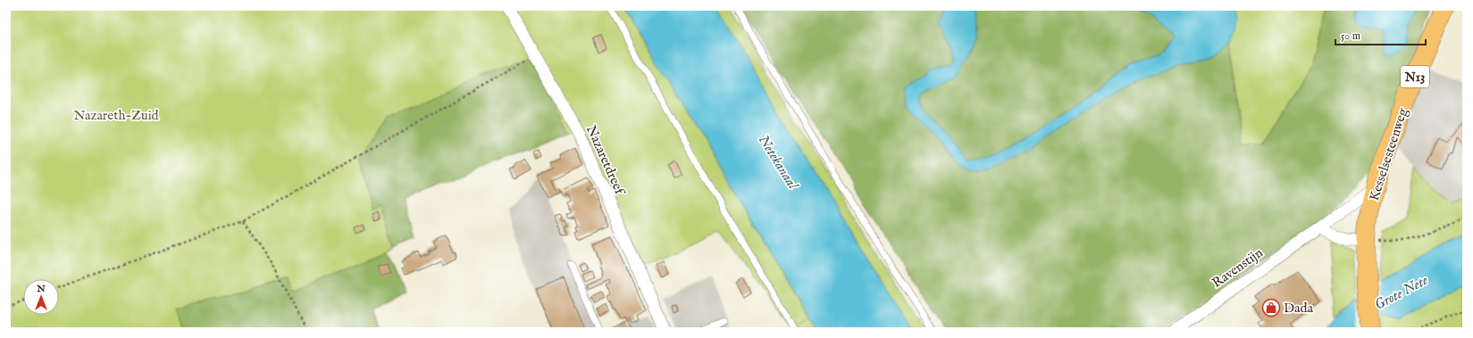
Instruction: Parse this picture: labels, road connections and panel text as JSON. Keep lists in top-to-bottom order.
{
  "streets": {
    "main road": ["N13", "Kesselsesteenweg"],
    "street": ["Nazaretdreef", "Ravenstijn"]
  },
  "crossings": [
    ["Kesselsesteenweg", "Ravenstijn"]
  ],
  "water": ["Netekanaal", "Grote Nete"],
  "parks": ["Nazareth-Zuid"],
  "places": {
    "shop": ["Dada"]
  },
  "scale_bar": "50 m",
  "north": "top"
}
